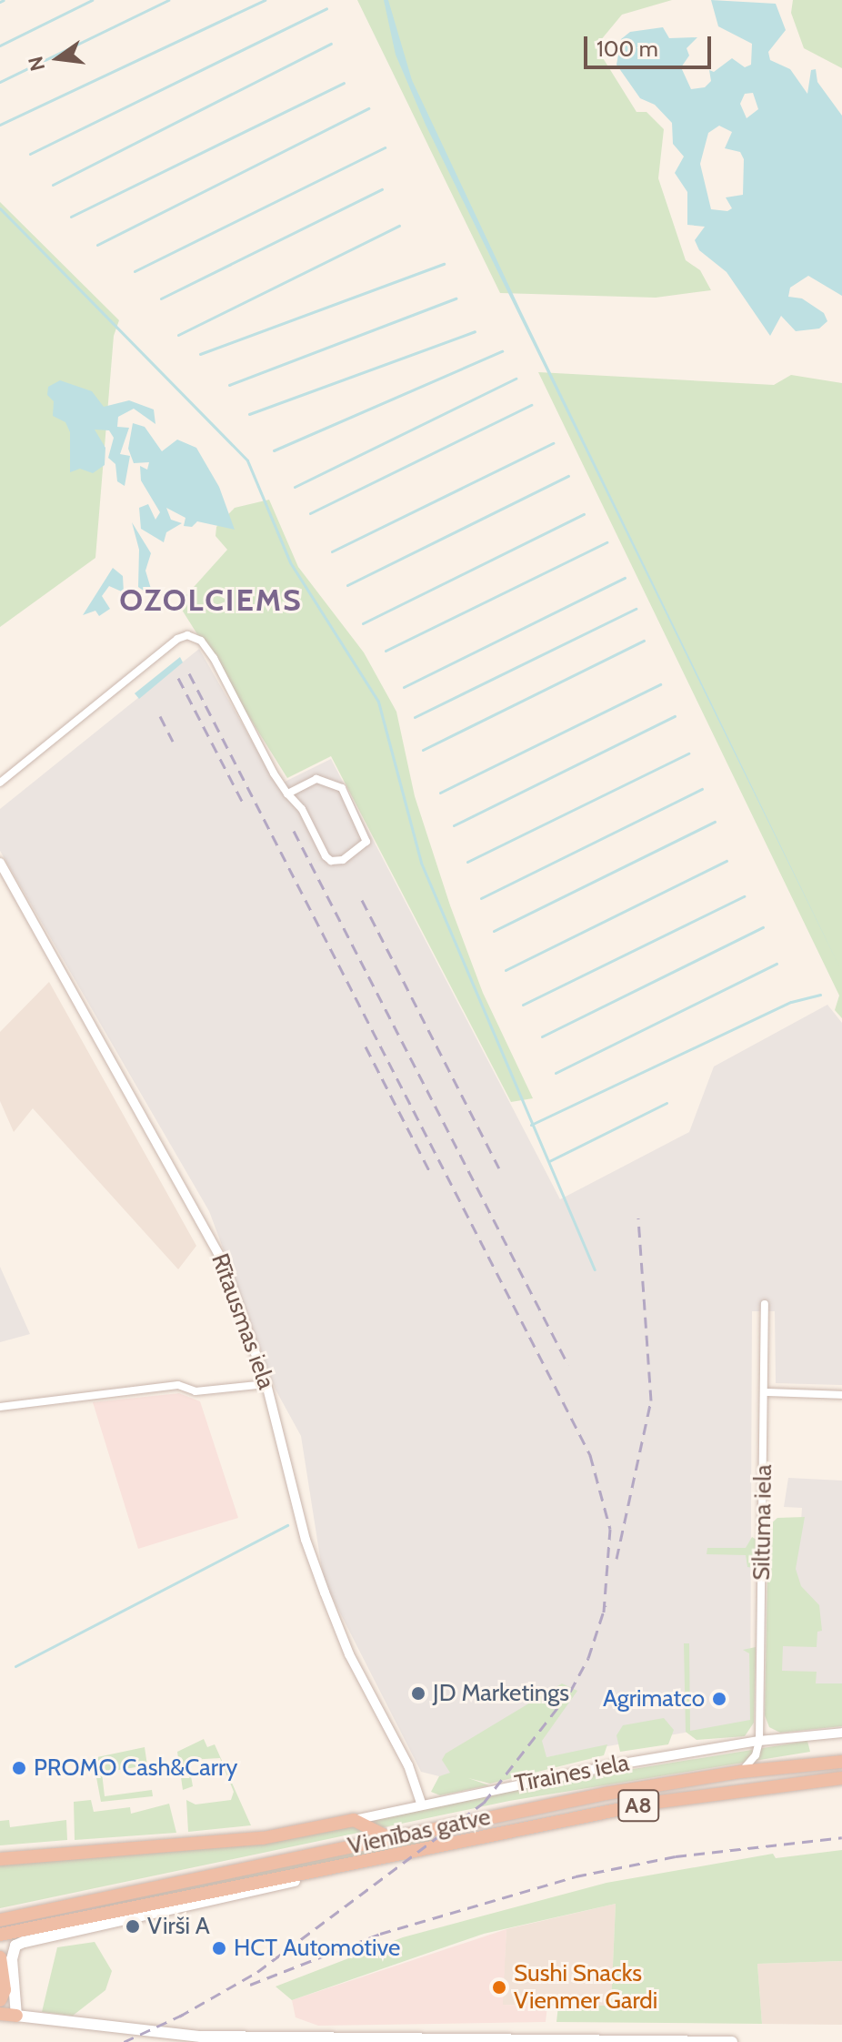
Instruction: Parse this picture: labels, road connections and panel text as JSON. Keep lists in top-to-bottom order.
{
  "streets": {
    "highway": ["Tīraines iela", "A8", "Vienības gatve"],
    "street": ["Rītausmas iela", "Siltuma iela"]
  },
  "crossings": [
    ["Rītausmas iela", "Tīraines iela"],
    ["Siltuma iela", "Tīraines iela"]
  ],
  "districts": ["OZOLCIEMS"],
  "places": [
    "JD Marketings",
    "Agrimatco",
    "PROMO Cash&Carry",
    "Virši A",
    "HCT Automotive",
    "Sushi Snacks Vienmer Gardi"
  ],
  "scale_bar": "100 m",
  "north": "left"
}
